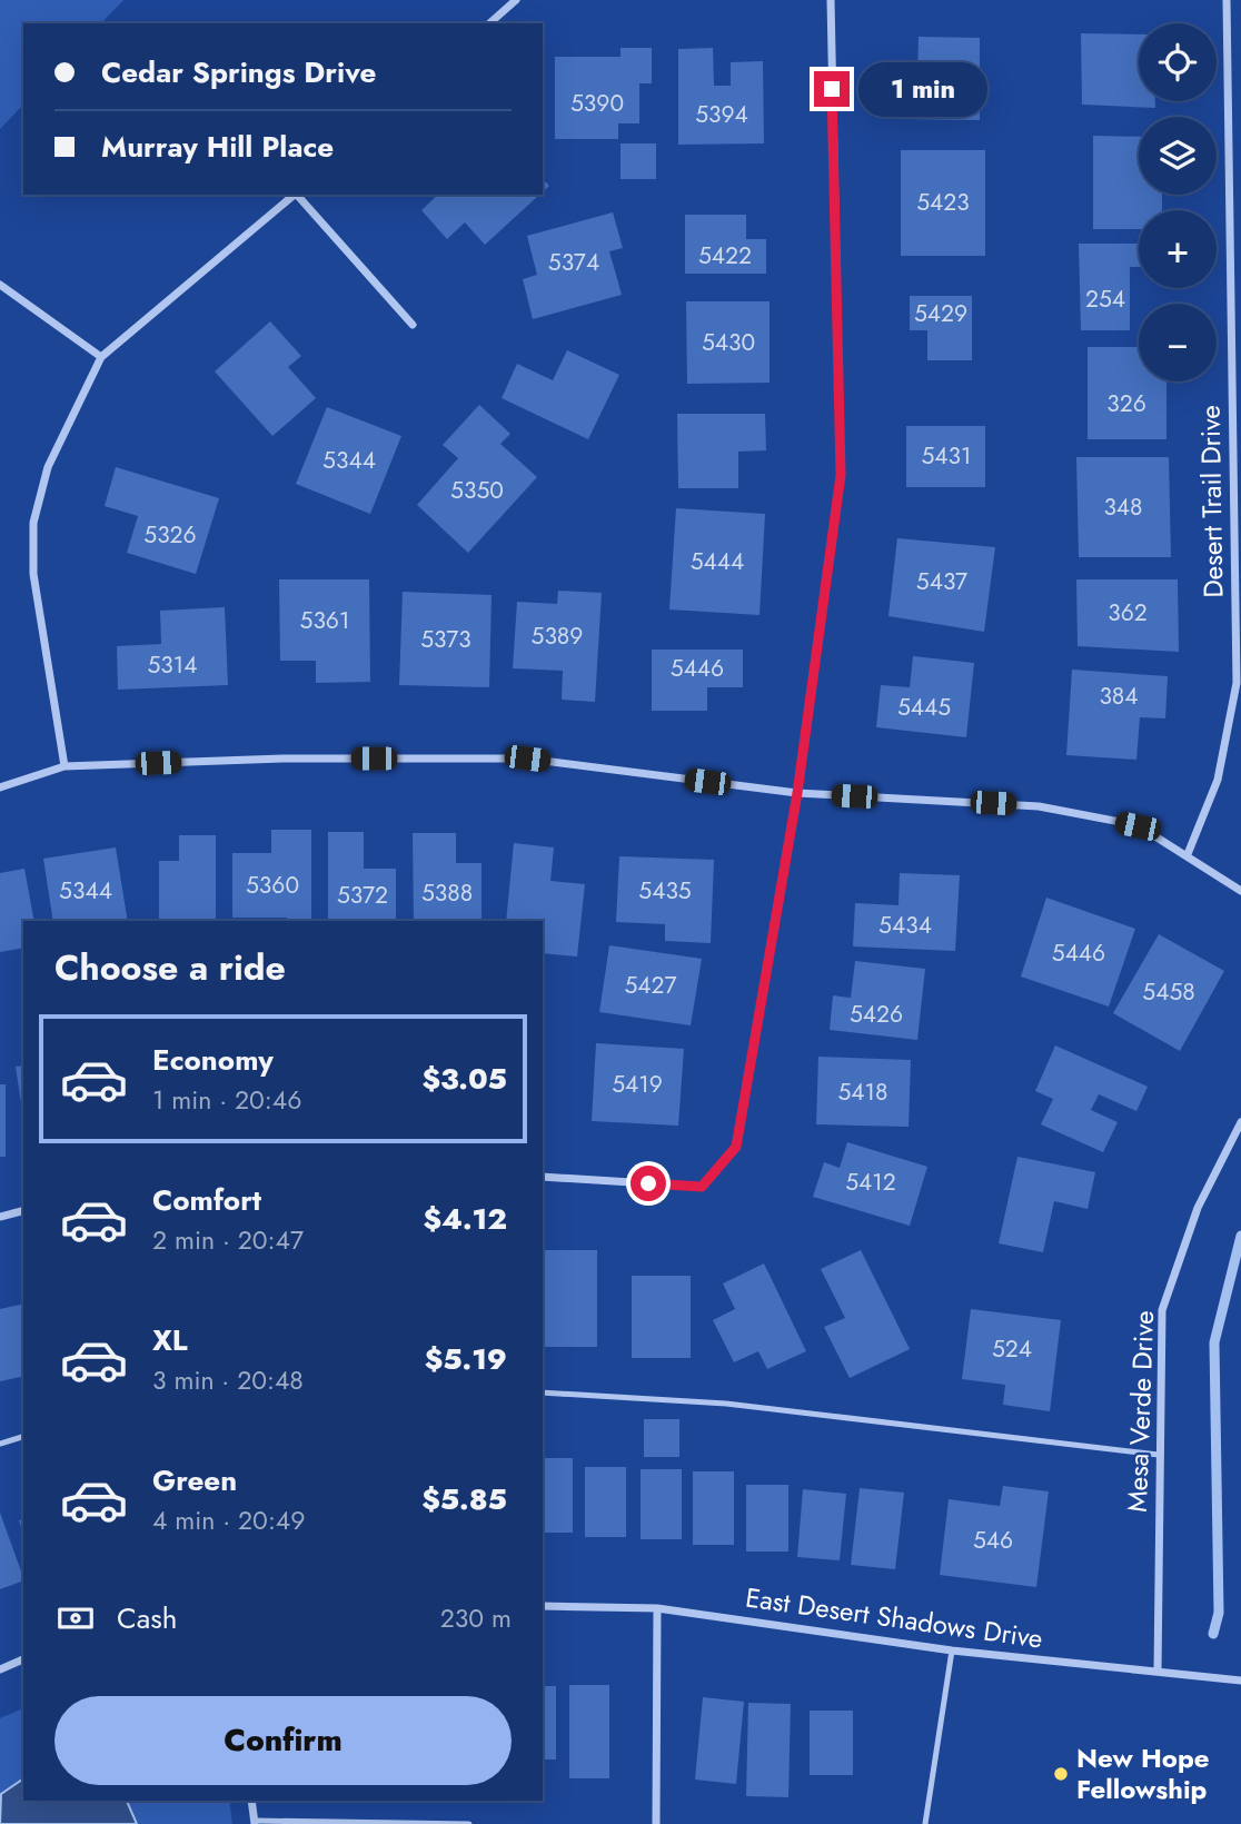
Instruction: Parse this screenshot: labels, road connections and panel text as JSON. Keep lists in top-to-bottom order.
{
  "streets": {
    "street": ["Desert Trail Drive", "Mesa Verde Drive", "East Desert Shadows Drive"]
  },
  "crossings": [
    ["Mesa Verde Drive", "East Desert Shadows Drive"]
  ],
  "places": ["New Hope Fellowship"],
  "house_numbers": [
    "5390",
    "5394",
    "5423",
    "5422",
    "5374",
    "254",
    "5429",
    "5430",
    "326",
    "5431",
    "5344",
    "5350",
    "348",
    "5326",
    "5444",
    "5437",
    "362",
    "5361",
    "5389",
    "5373",
    "5314",
    "5446",
    "384",
    "5445",
    "5360",
    "5344",
    "5435",
    "5388",
    "5372",
    "5434",
    "5446",
    "5427",
    "5458",
    "5426",
    "5419",
    "5418",
    "5412",
    "524",
    "546"
  ],
  "page": {
    "map_buttons": ["+", "−"],
    "banner": ["Cedar Springs Drive", "Murray Hill Place"],
    "bubble": "1 min",
    "heading": "Choose a ride",
    "list": [
      {
        "name": "Economy",
        "note": "1 min · 20:46",
        "value": "$3.05"
      },
      {
        "name": "Comfort",
        "note": "2 min · 20:47",
        "value": "$4.12"
      },
      {
        "name": "XL",
        "note": "3 min · 20:48",
        "value": "$5.19"
      },
      {
        "name": "Green",
        "note": "4 min · 20:49",
        "value": "$5.85"
      }
    ],
    "pay": ["Cash", "230 m"],
    "buttons": "Confirm"
  }
}
